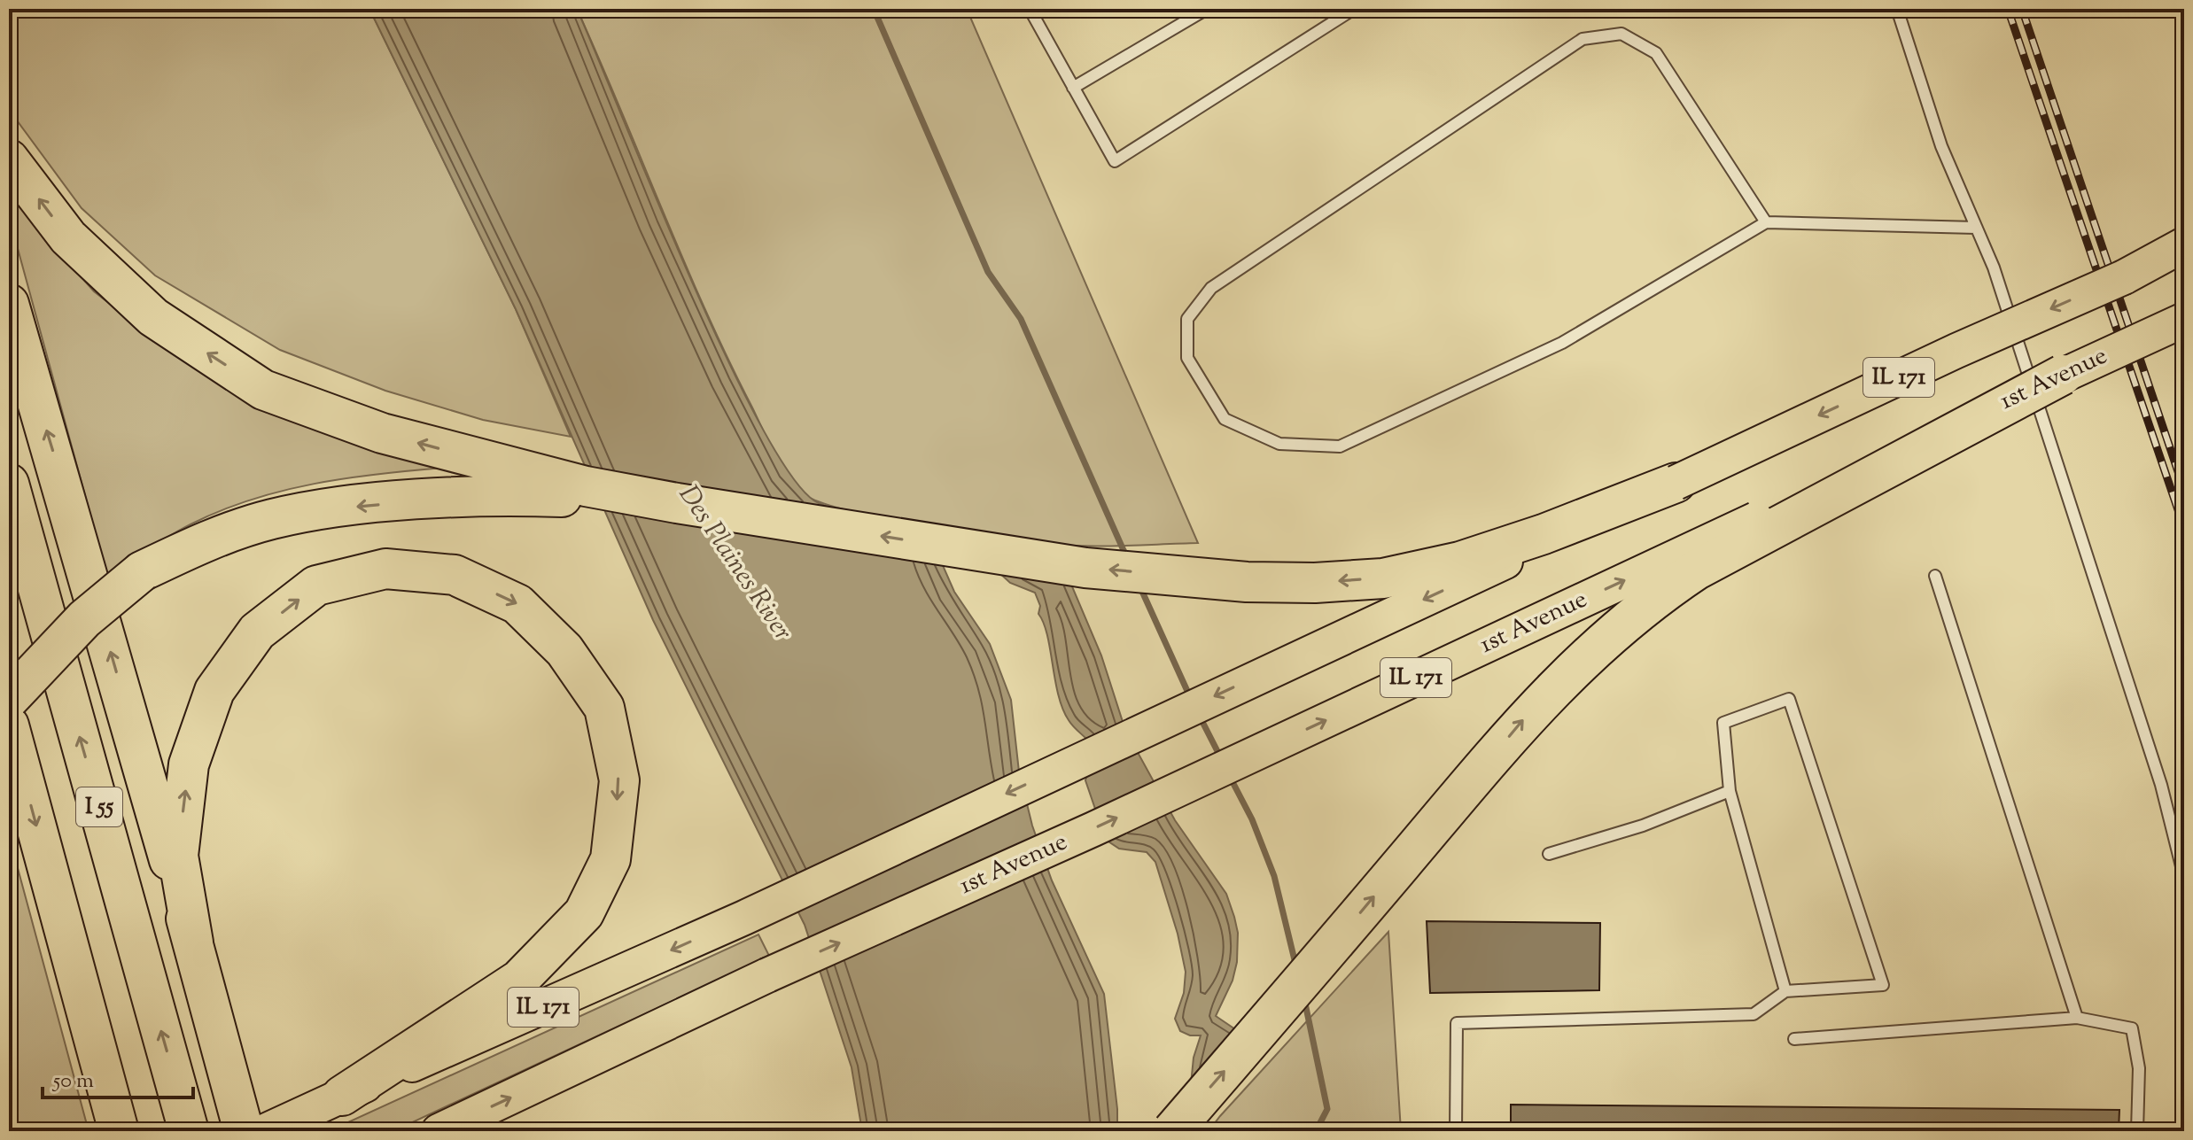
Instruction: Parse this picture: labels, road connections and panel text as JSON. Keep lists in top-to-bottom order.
{
  "streets": {
    "highway": ["I 55"],
    "main road": ["IL 171", "1st Avenue"]
  },
  "water": ["Des Plaines River"],
  "scale_bar": "50 m"
}
